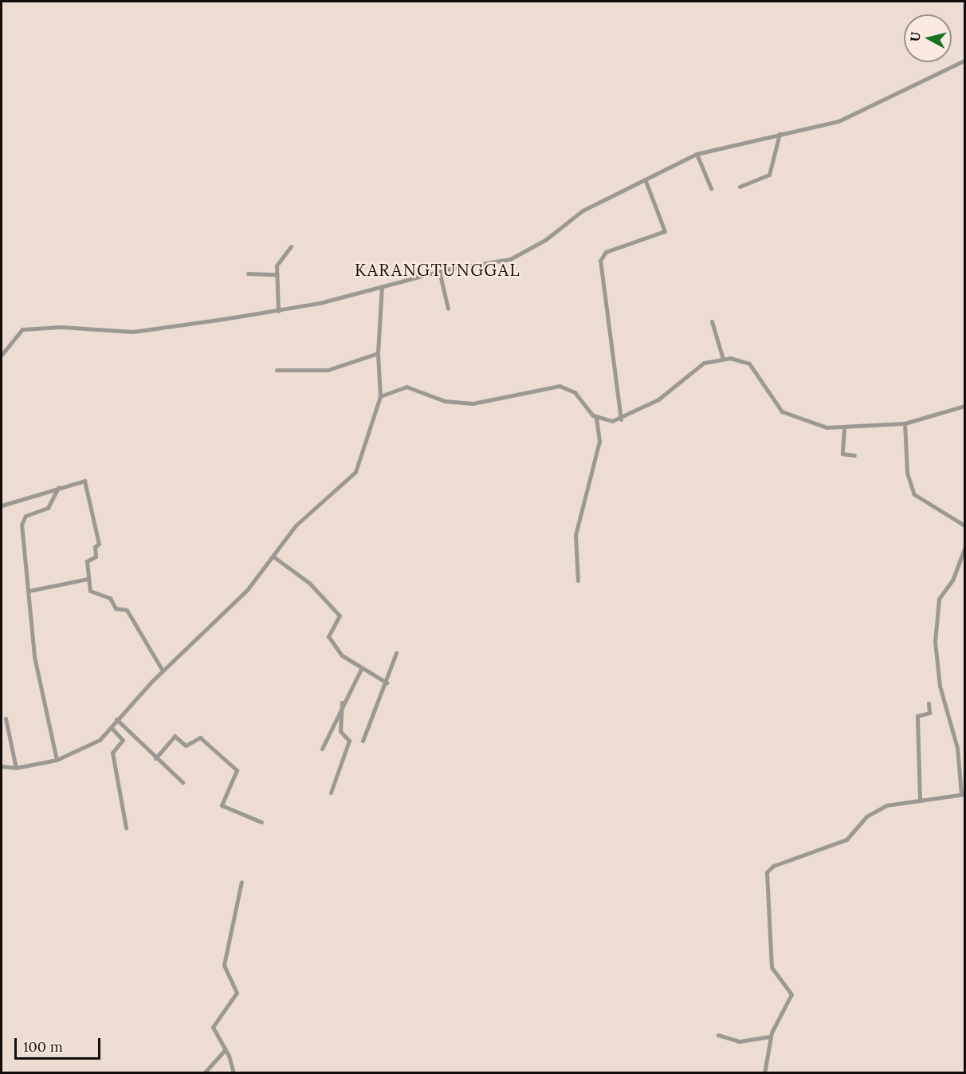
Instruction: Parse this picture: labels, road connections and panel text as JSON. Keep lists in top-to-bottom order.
{
  "districts": ["KARANGTUNGGAL"],
  "scale_bar": "100 m",
  "north": "left"
}
